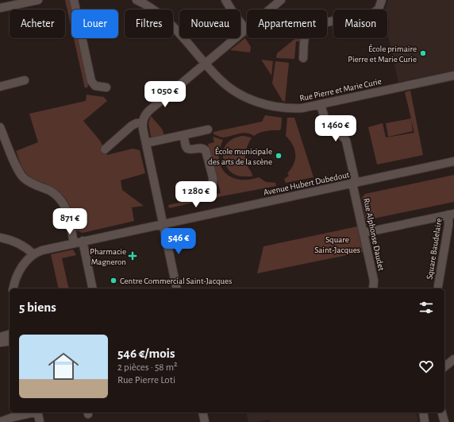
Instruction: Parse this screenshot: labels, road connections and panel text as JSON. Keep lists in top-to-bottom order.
{
  "streets": {
    "street": [
      "Rue Pierre et Marie Curie",
      "Avenue Hubert Dubedout",
      "Rue Alphonse Daudet",
      "Square Baudelaire"
    ]
  },
  "crossings": [
    ["Rue Pierre et Marie Curie", "Rue Alphonse Daudet"],
    ["Avenue Hubert Dubedout", "Rue Alphonse Daudet"]
  ],
  "parks": ["Square Saint-Jacques"],
  "places": {
    "other": ["École primaire Pierre et Marie Curie", "École municipale des arts de la scène", "Centre Commercial Saint-Jacques"],
    "health": ["Pharmacie Magneron"]
  },
  "page": {
    "chip": [
      "Acheter",
      "Louer",
      "Filtres",
      "Nouveau",
      "Appartement",
      "Maison"
    ],
    "price": [
      "1 050 €",
      "1 460 €",
      "1 280 €",
      "871 €",
      "546 €"
    ],
    "heading": "5 biens",
    "list": [
      {
        "name": "546 €/mois",
        "note": "2 pièces · 58 m² · Rue Pierre Loti"
      }
    ]
  }
}
